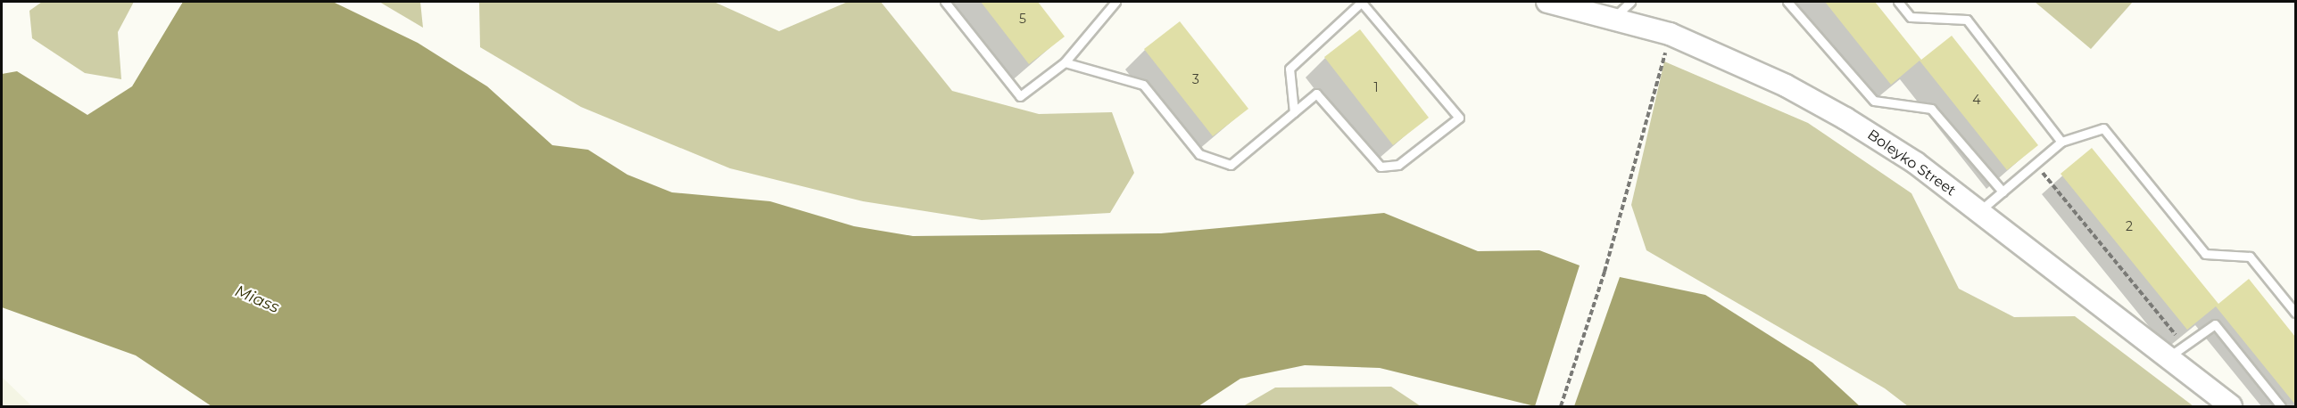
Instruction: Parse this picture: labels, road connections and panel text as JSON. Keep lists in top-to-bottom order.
{
  "streets": {
    "street": ["Boleyko Street"]
  },
  "water": ["Miass"],
  "house_numbers": [
    "5",
    "3",
    "1",
    "4",
    "2"
  ]
}
